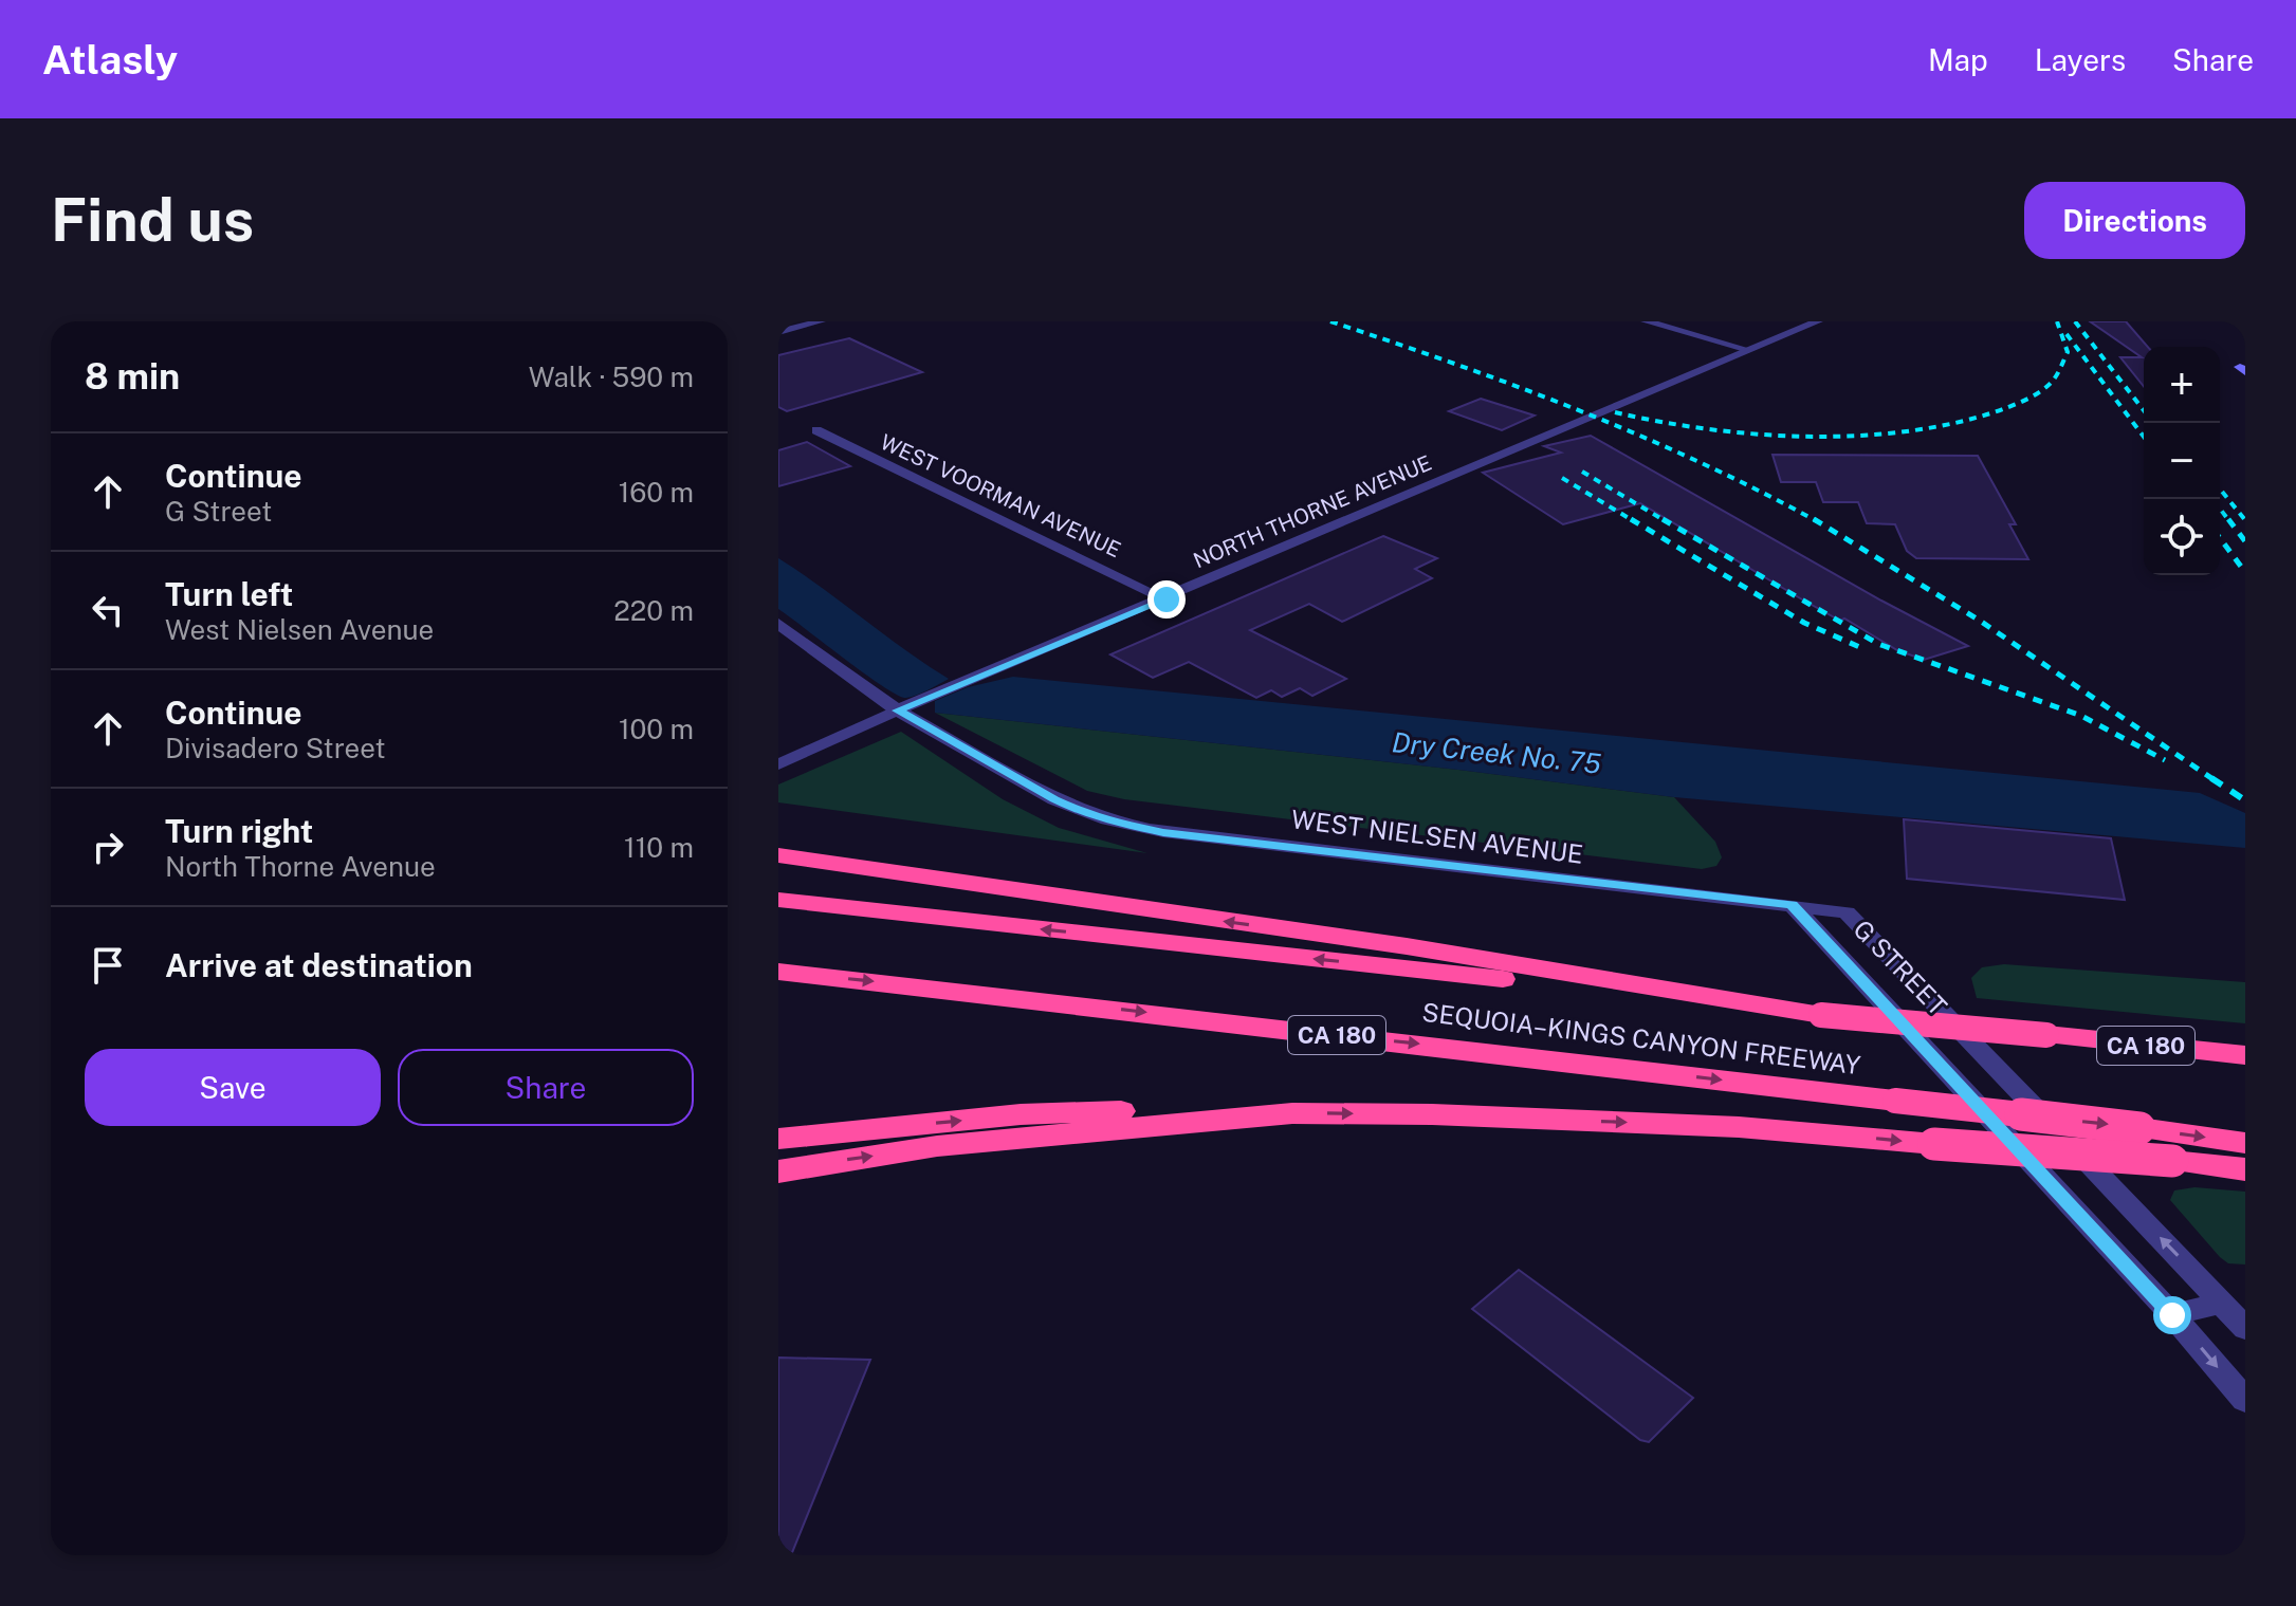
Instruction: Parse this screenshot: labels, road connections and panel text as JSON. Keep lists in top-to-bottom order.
{
  "streets": {
    "highway": ["CA 180", "SEQUOIA–KINGS CANYON FREEWAY"],
    "street": [
      "WEST VOORMAN AVENUE",
      "NORTH THORNE AVENUE",
      "WEST NIELSEN AVENUE",
      "G STREET"
    ]
  },
  "crossings": [
    ["WEST VOORMAN AVENUE", "NORTH THORNE AVENUE"],
    ["NORTH THORNE AVENUE", "WEST NIELSEN AVENUE"],
    ["WEST NIELSEN AVENUE", "G STREET"],
    ["CA 180", "SEQUOIA–KINGS CANYON FREEWAY"]
  ],
  "water": ["Dry Creek No. 75"],
  "page": {
    "header": "Atlasly",
    "nav": ["Map", "Layers", "Share"],
    "buttons": [
      "Directions",
      ["Save", "Share"]
    ],
    "title": "Find us",
    "heading": ["8 min", "Walk · 590 m"],
    "map_buttons": ["+", "−"],
    "list": [
      ["Continue", "G Street", "160 m"],
      ["Turn left", "West Nielsen Avenue", "220 m"],
      ["Continue", "Divisadero Street", "100 m"],
      ["Turn right", "North Thorne Avenue", "110 m"],
      "Arrive at destination"
    ]
  }
}
